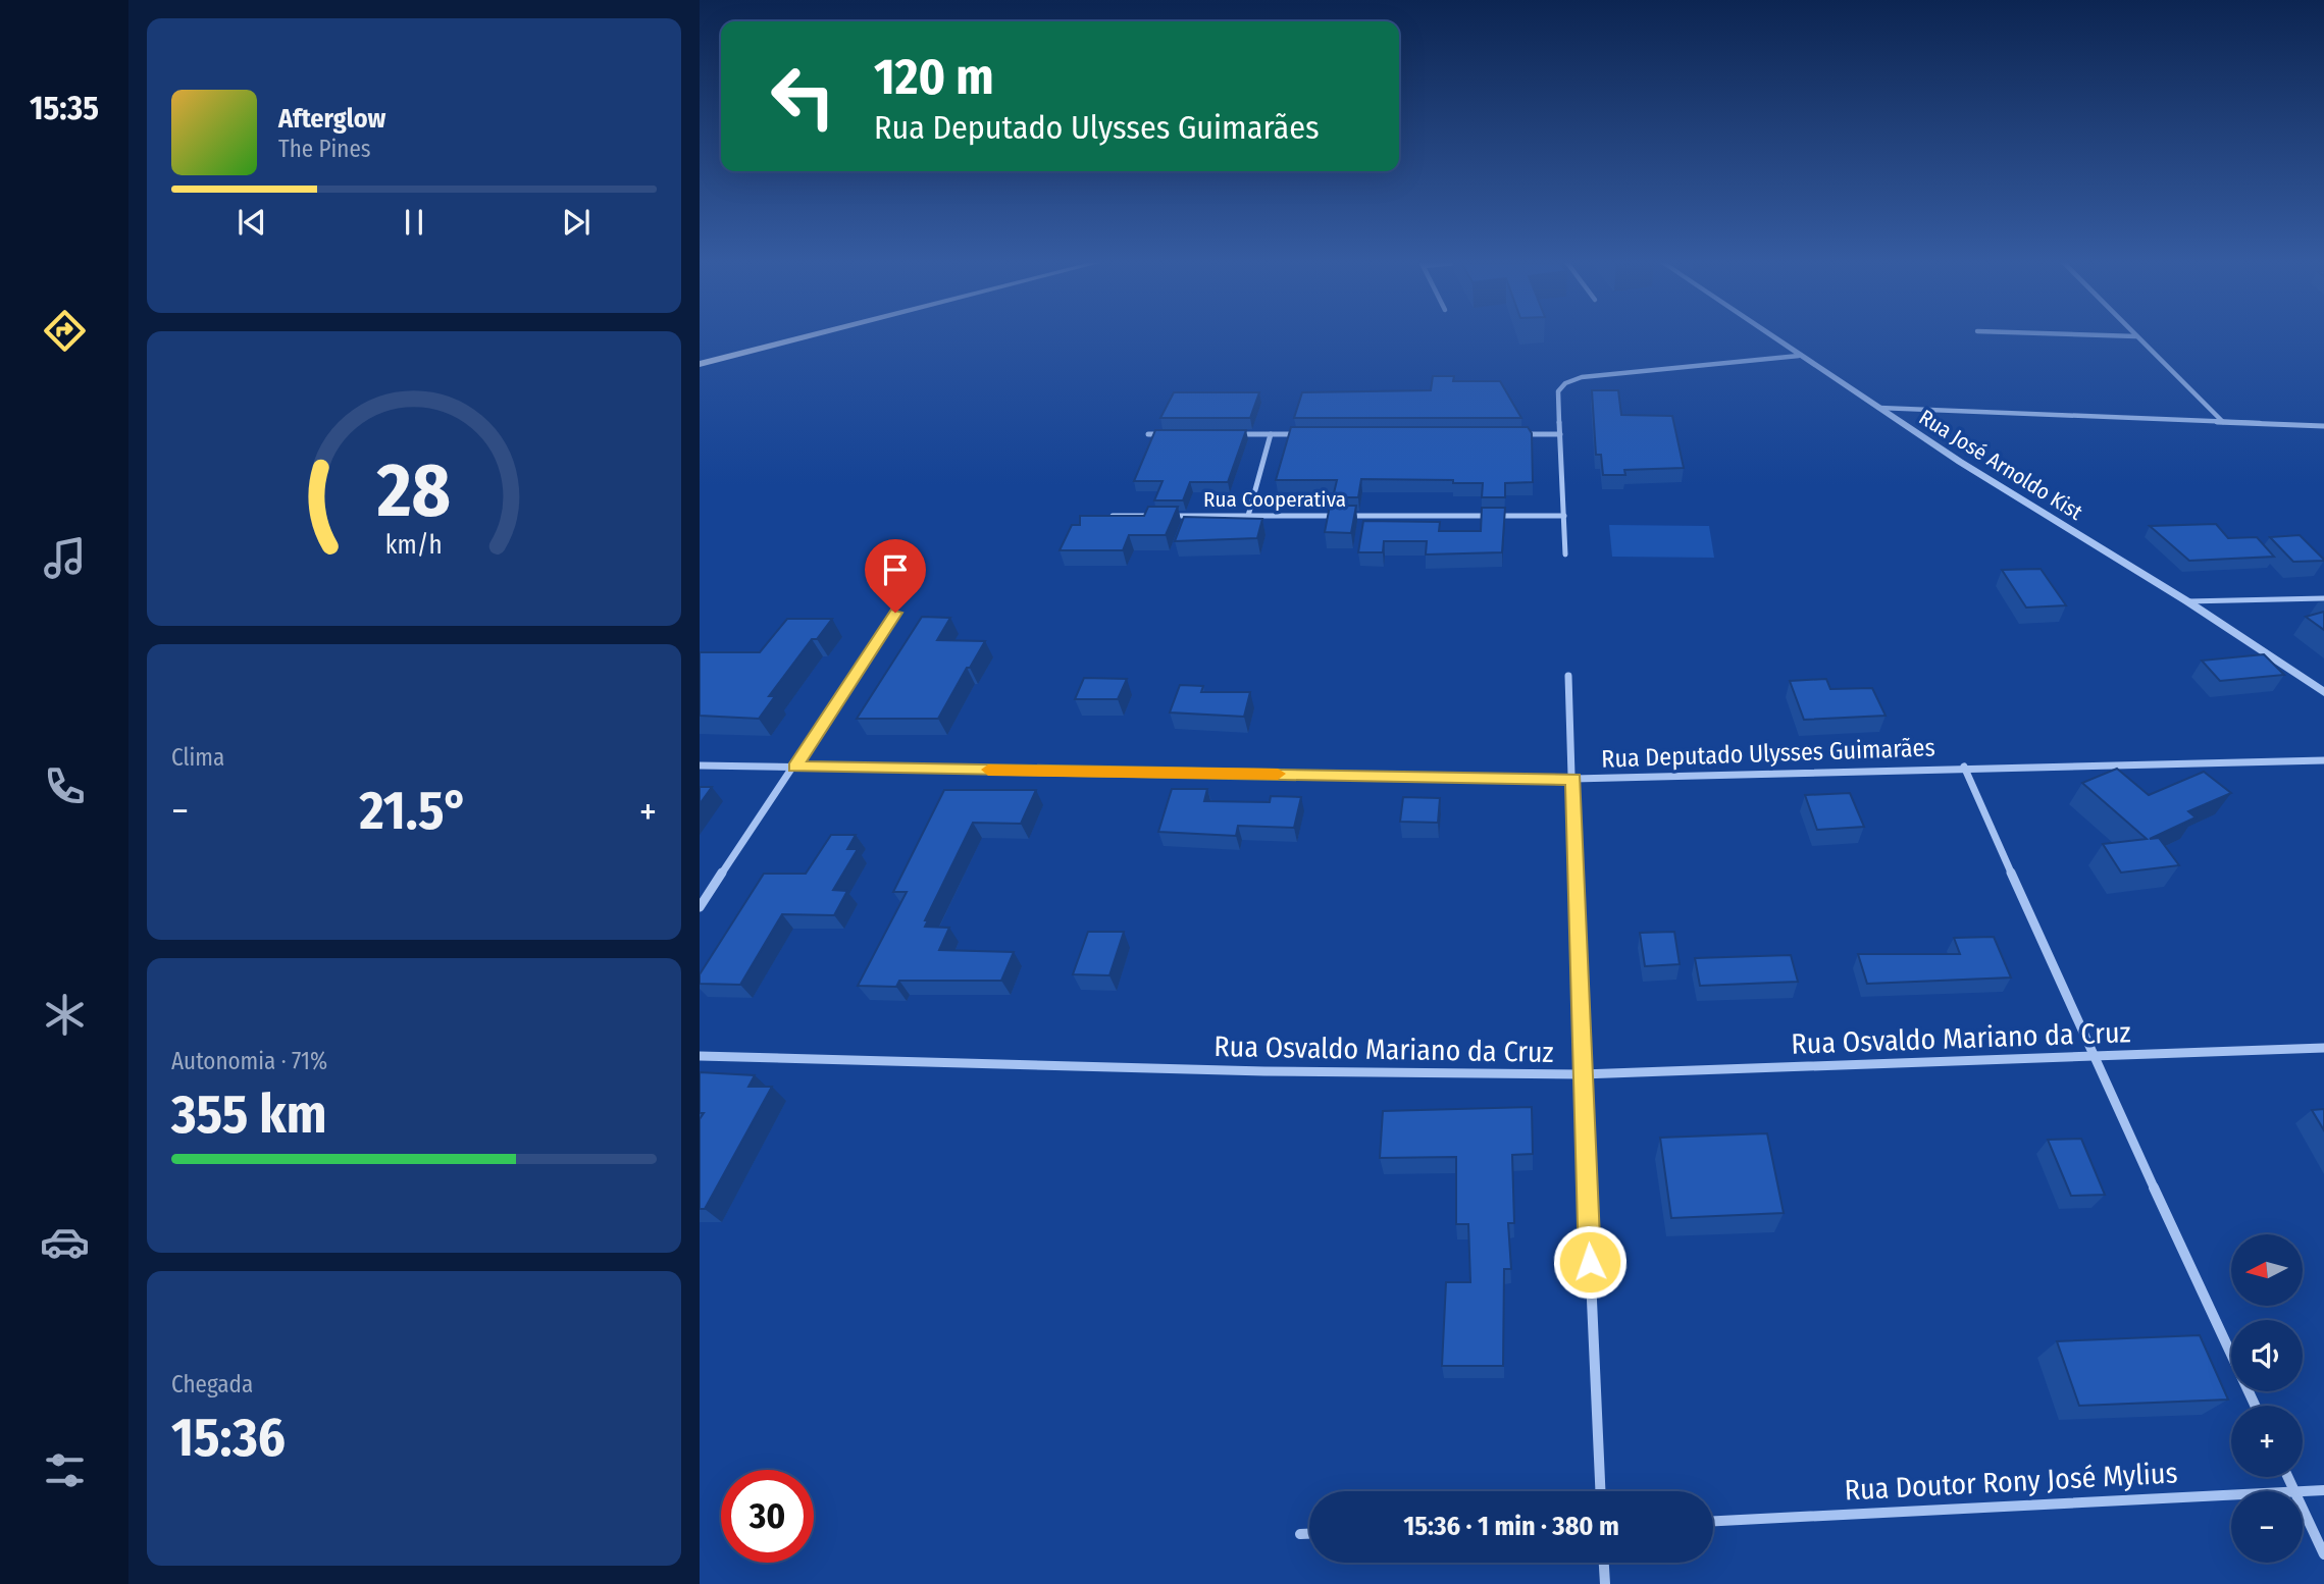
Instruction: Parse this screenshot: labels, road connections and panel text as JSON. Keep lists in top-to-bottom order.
{
  "streets": {
    "street": [
      "Rua José Arnoldo Kist",
      "Rua Cooperativa",
      "Rua Deputado Ulysses Guimarães",
      "Rua Osvaldo Mariano da Cruz",
      "Rua Doutor Rony José Mylius"
    ]
  },
  "north": "left",
  "page": {
    "tabs": "15:35",
    "turn": ["120 m", "Rua Deputado Ulysses Guimarães"],
    "song": ["Afterglow", "The Pines"],
    "tile": [
      "Clima",
      ["Autonomia · 71%", "355 km"],
      ["Chegada", "15:36"]
    ],
    "heat": ["−", "21.5°", "+"],
    "map_buttons": ["+", "−"],
    "limit": "30",
    "trip": "15:36 · 1 min · 380 m",
    "gauge": ["28", "km/h"]
  }
}
